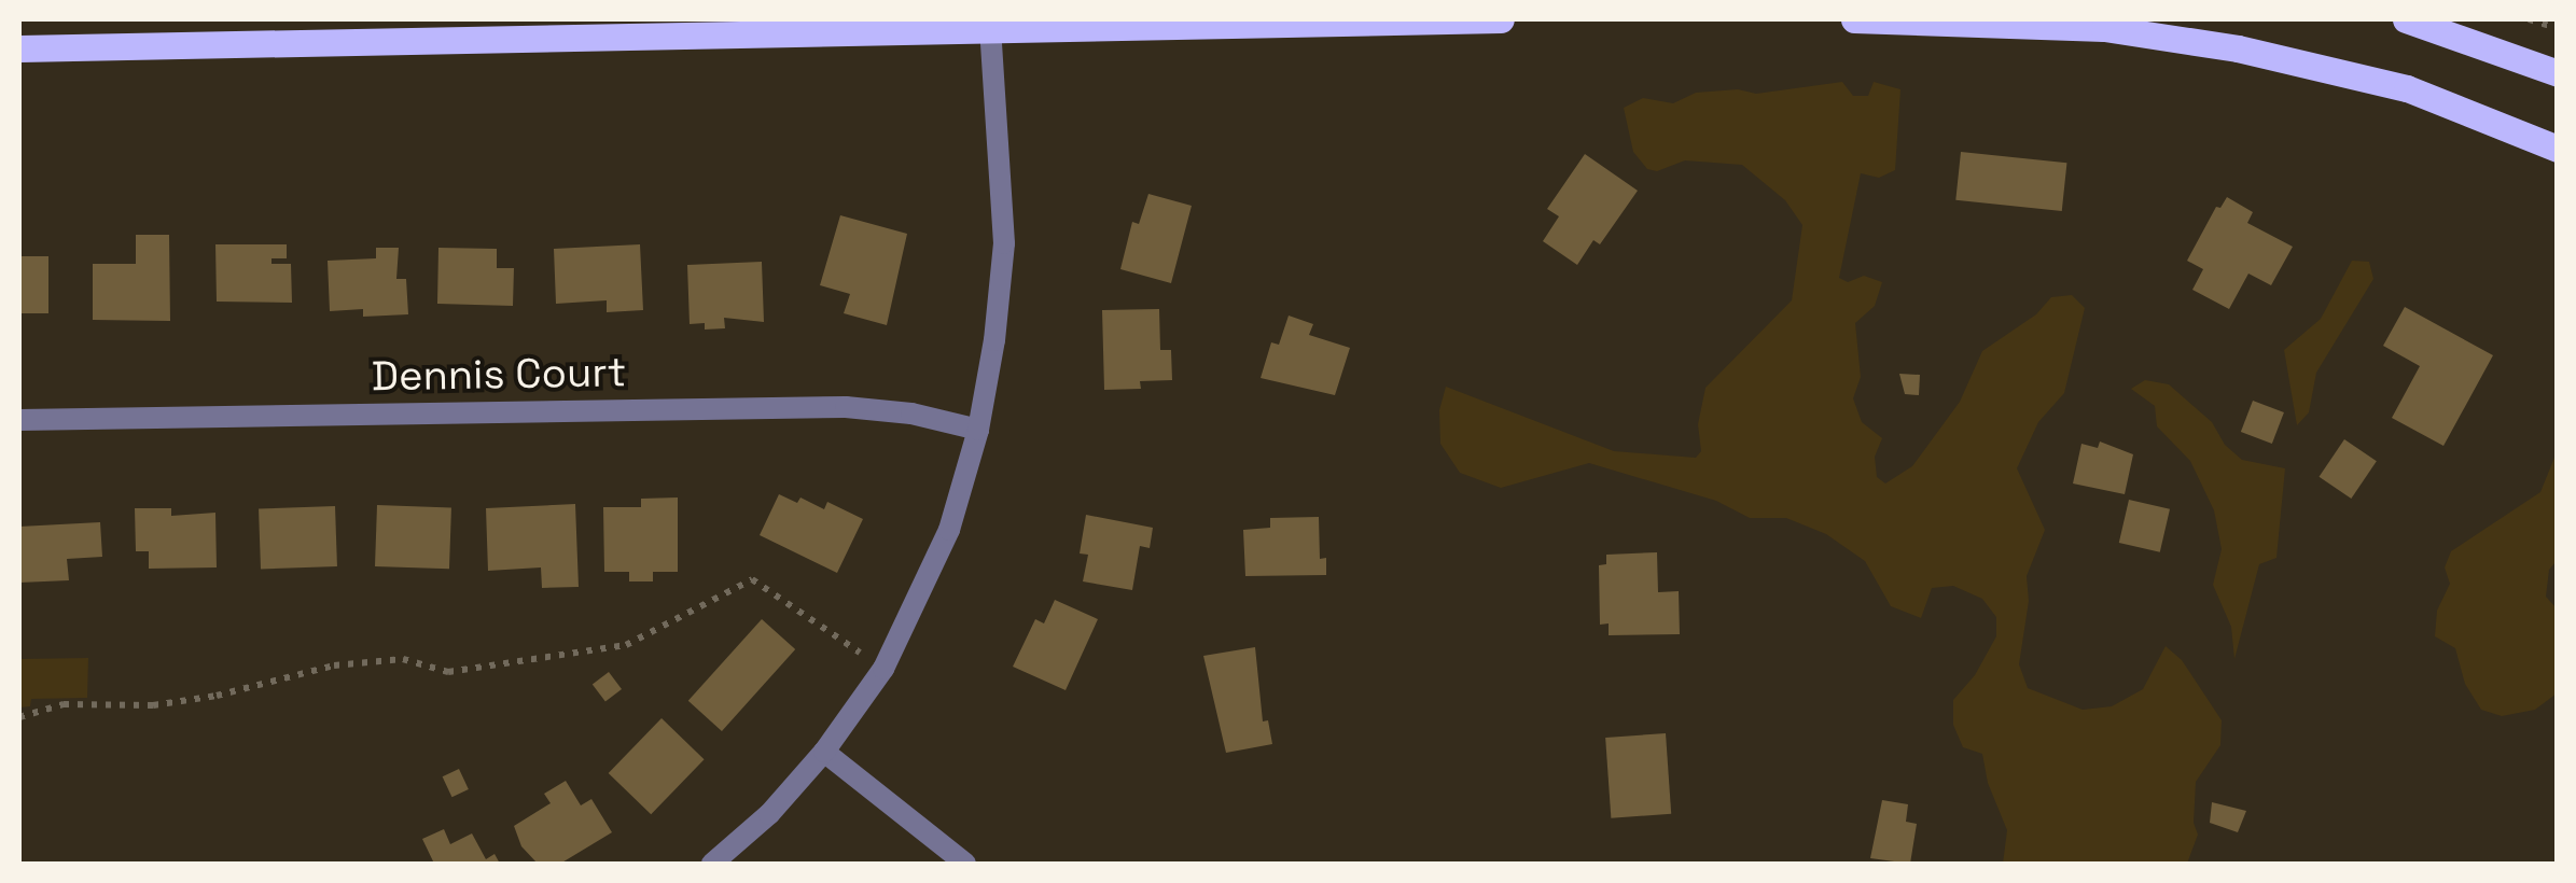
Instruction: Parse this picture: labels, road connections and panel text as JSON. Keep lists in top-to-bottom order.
{
  "streets": {
    "street": ["Dennis Court"]
  }
}
